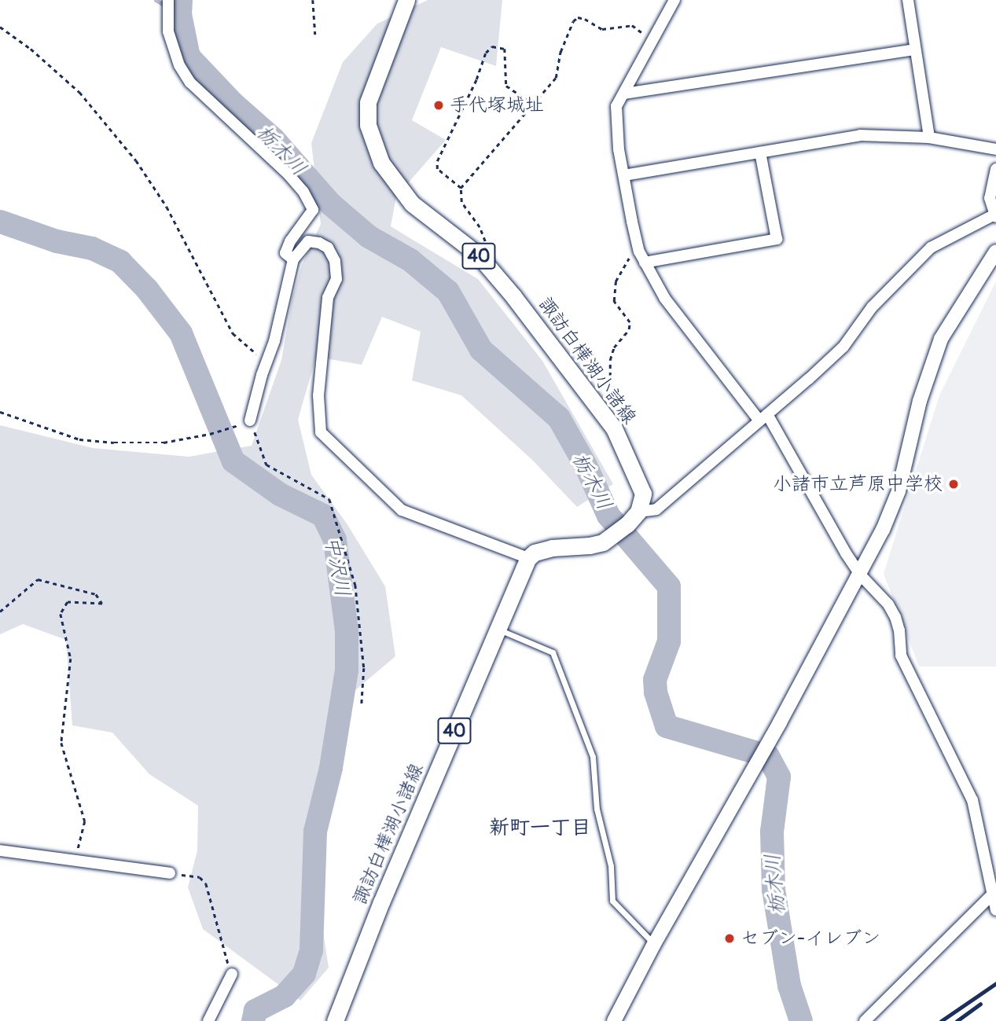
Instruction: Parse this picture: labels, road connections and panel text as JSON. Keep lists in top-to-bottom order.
{
  "streets": {
    "main road": ["40", "諏訪白樺湖小諸線"]
  },
  "districts": ["新町一丁目"],
  "water": ["栃木川", "中沢川"],
  "places": ["手代塚城址", "小諸市立芦原中学校", "セブン-イレブン"]
}
